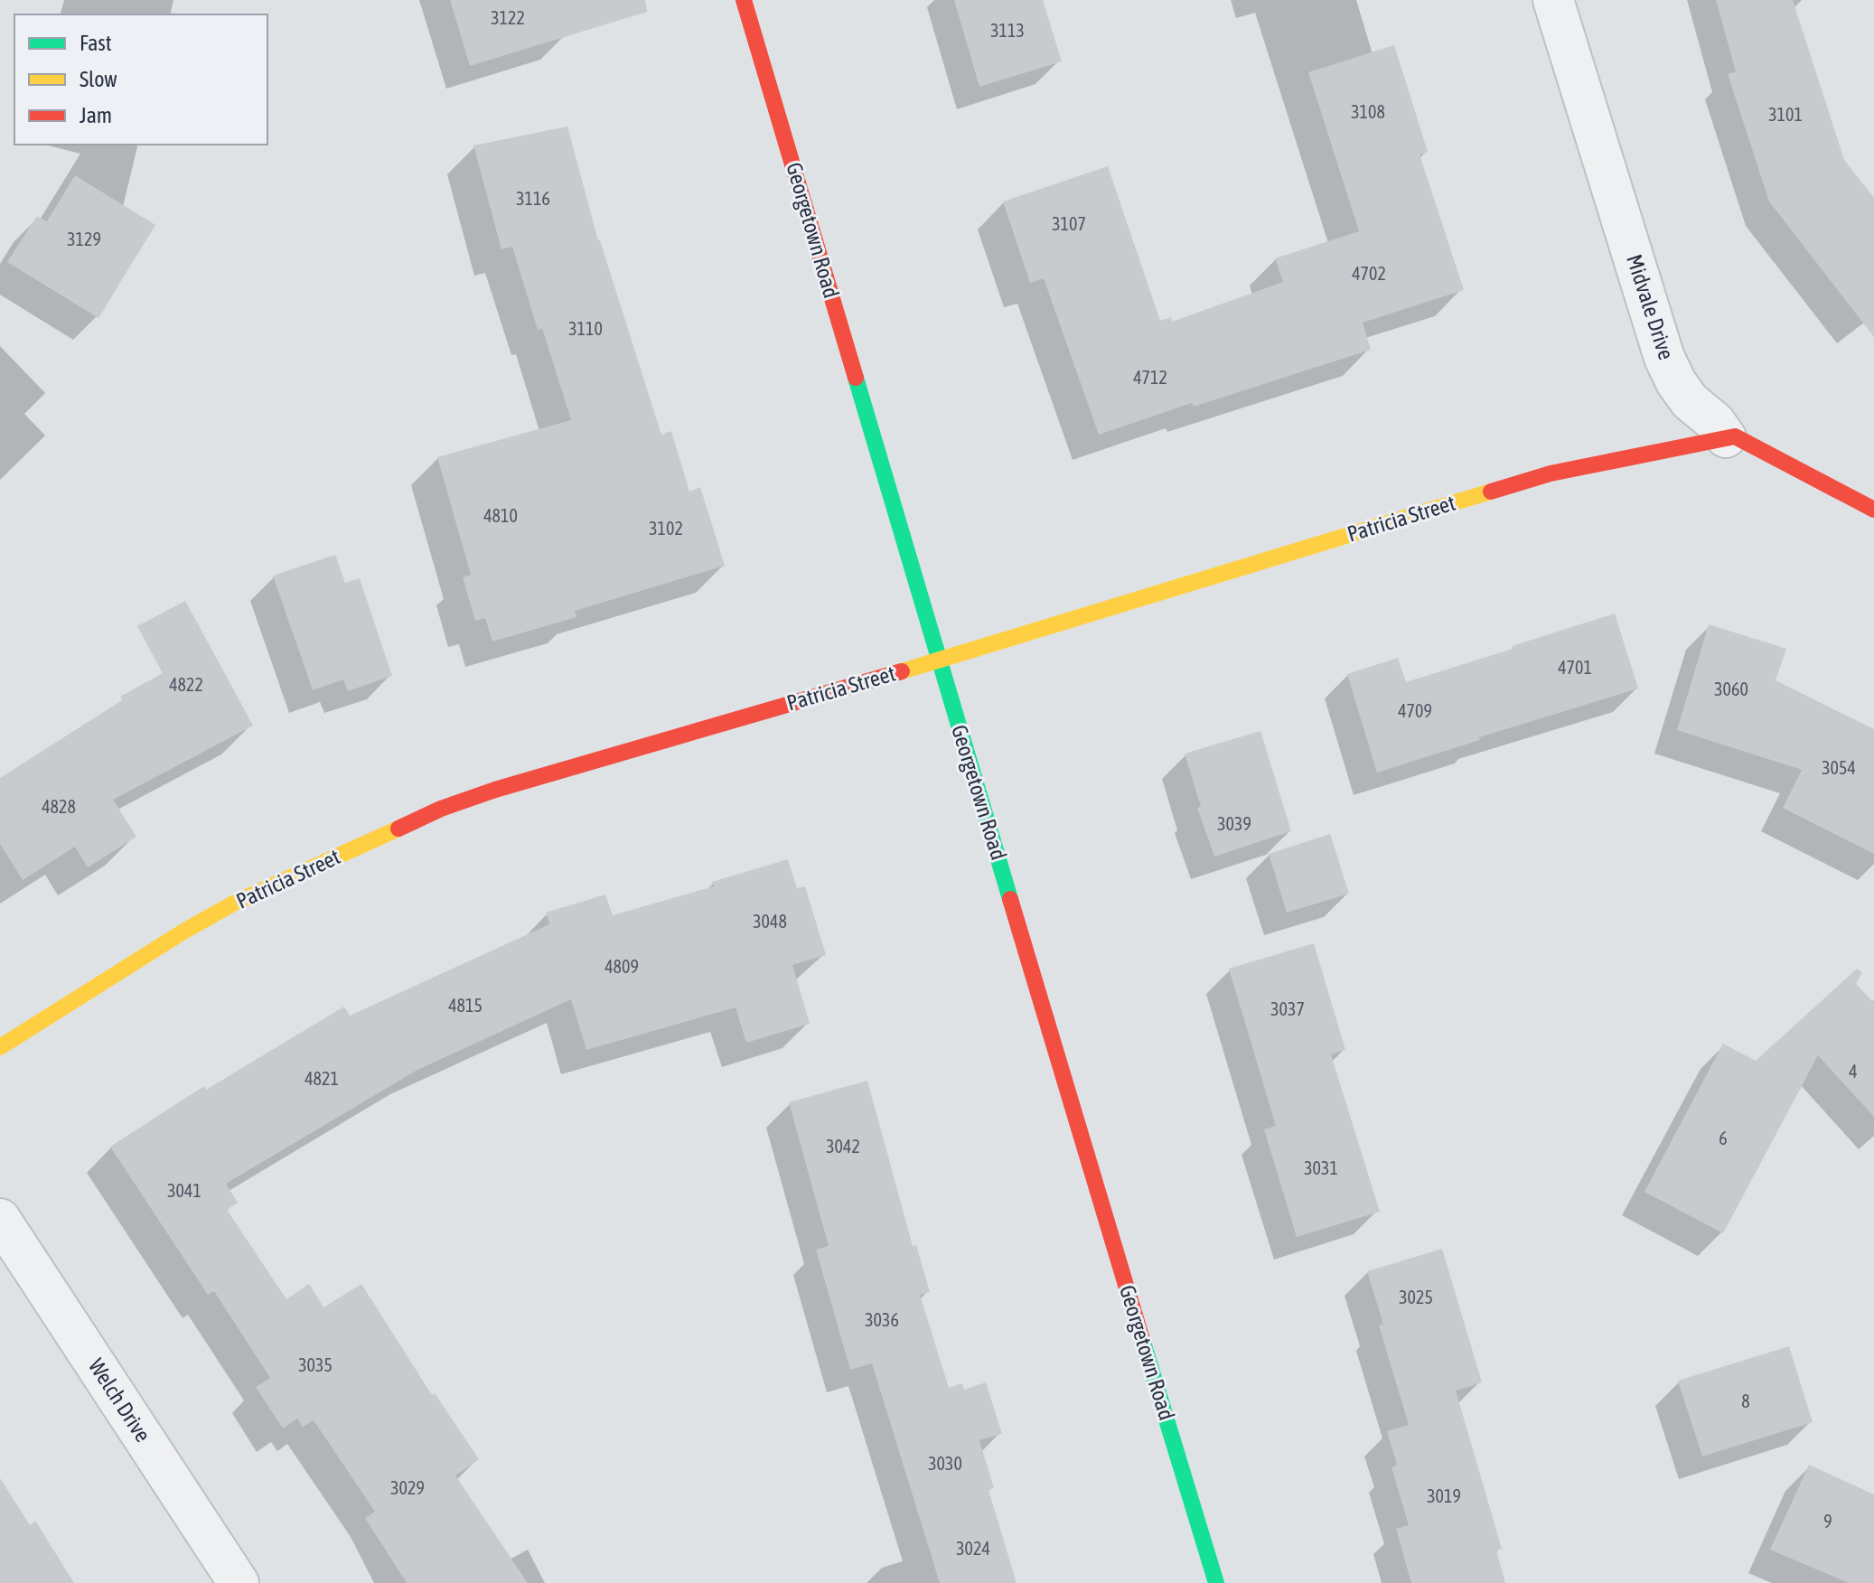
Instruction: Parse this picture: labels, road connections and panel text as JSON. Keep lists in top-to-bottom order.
{
  "streets": {
    "street": [
      "Georgetown Road",
      "Midvale Drive",
      "Patricia Street",
      "Welch Drive"
    ]
  },
  "crossings": [
    ["Georgetown Road", "Patricia Street"],
    ["Midvale Drive", "Patricia Street"]
  ],
  "house_numbers": [
    "3122",
    "3113",
    "3108",
    "3101",
    "3116",
    "3107",
    "3129",
    "4702",
    "3110",
    "4712",
    "4810",
    "3102",
    "4701",
    "4822",
    "3060",
    "4709",
    "3054",
    "4828",
    "3039",
    "3048",
    "4809",
    "4815",
    "3037",
    "4",
    "4821",
    "6",
    "3042",
    "3031",
    "3041",
    "3025",
    "3036",
    "3035",
    "8",
    "3030",
    "3029",
    "3019",
    "9",
    "3024"
  ],
  "legend": ["Fast", "Slow", "Jam"]
}
